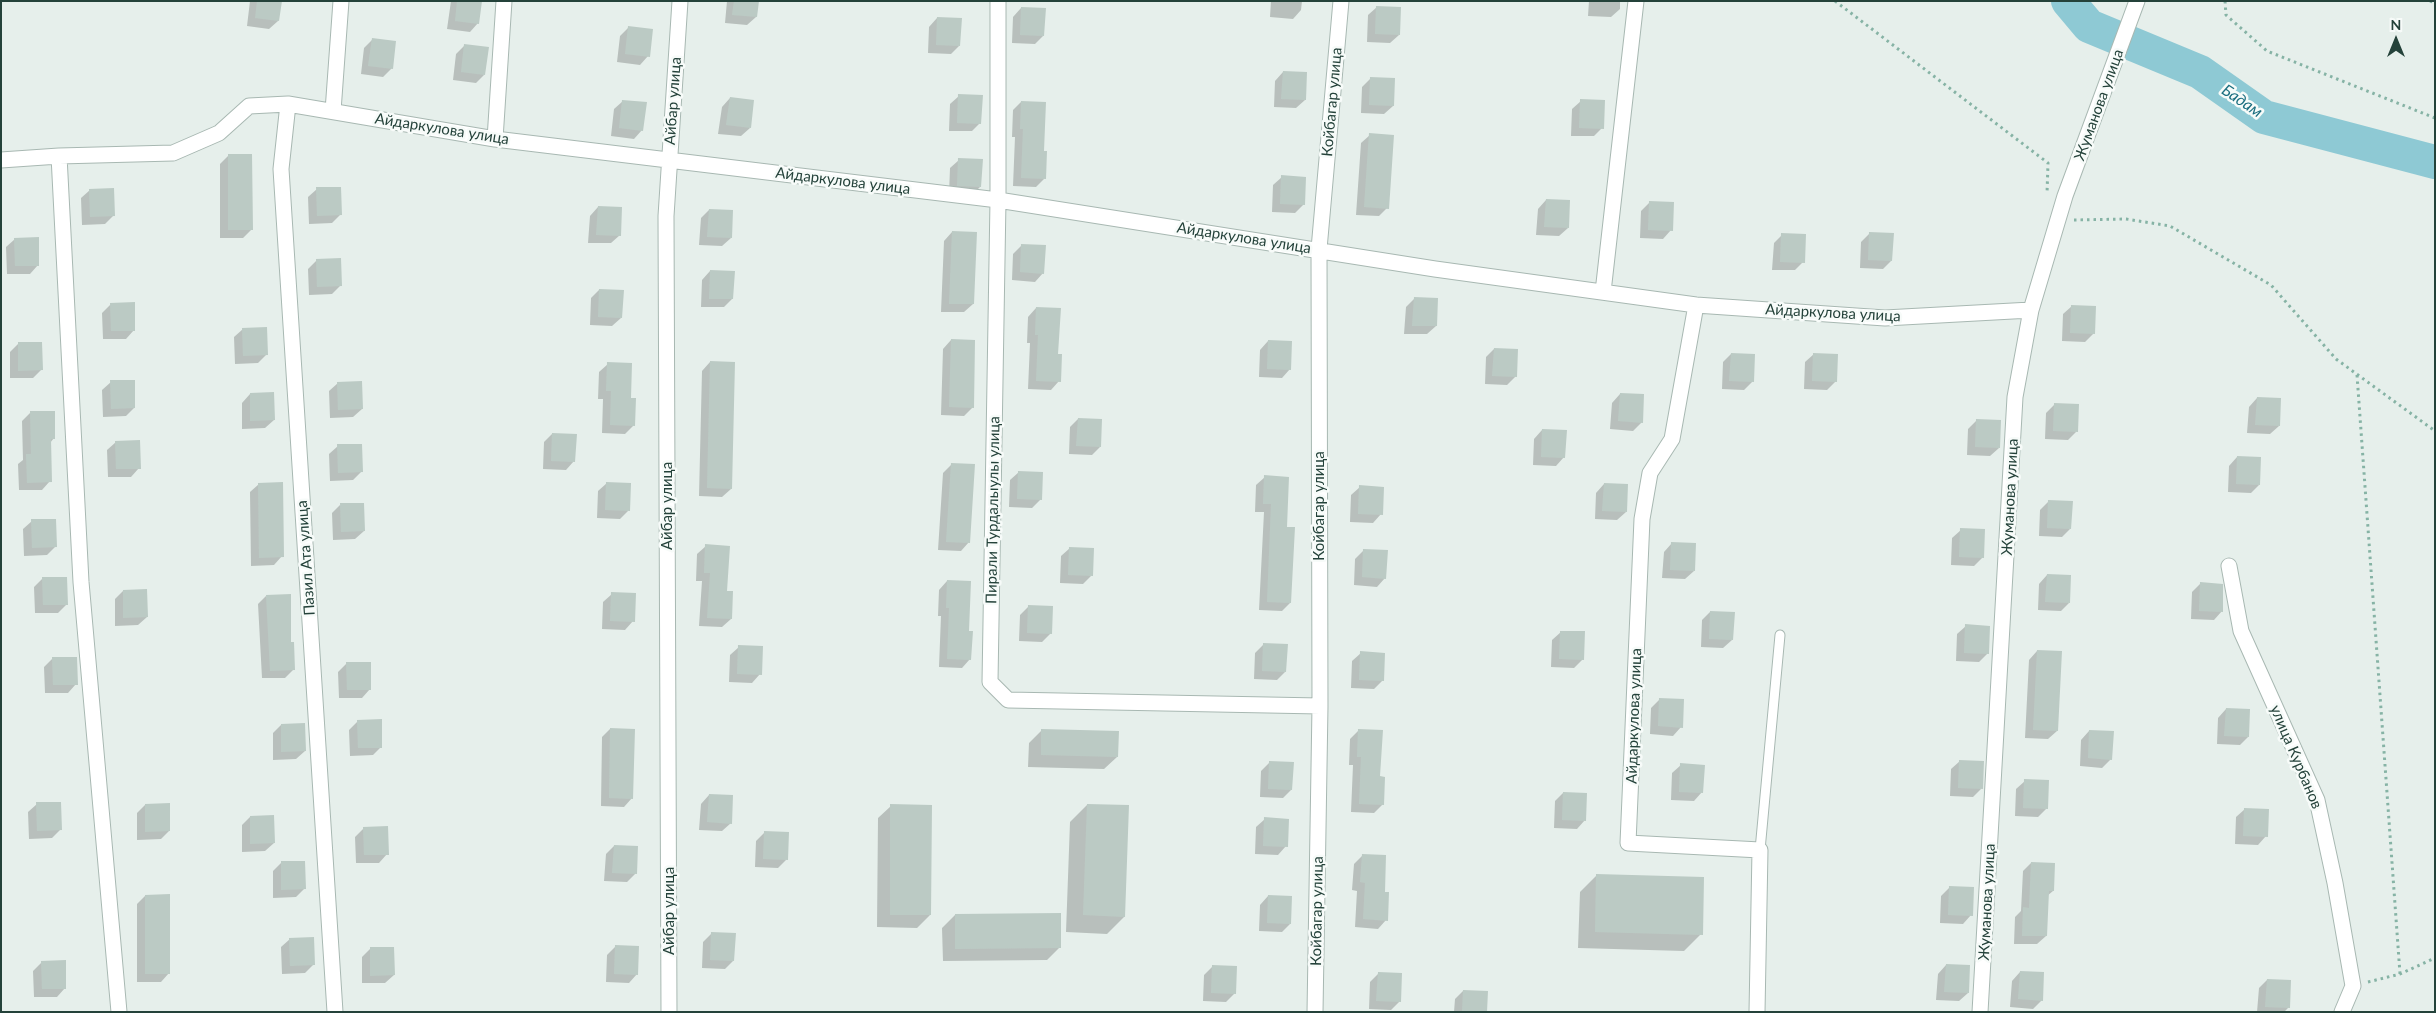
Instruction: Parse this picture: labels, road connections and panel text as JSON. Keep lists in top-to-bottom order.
{
  "streets": {
    "street": [
      "Айбар улица",
      "Койбагар улица",
      "Жуманова улица",
      "Айдаркулова улица",
      "Пирали Турдалыулы улица",
      "Пазил Ата улица",
      "улица Курбанов"
    ]
  },
  "crossings": [
    ["Айбар улица", "Айдаркулова улица"],
    ["Койбагар улица", "Айдаркулова улица"],
    ["Койбагар улица", "Пирали Турдалыулы улица"],
    ["Жуманова улица", "Айдаркулова улица"],
    ["Айдаркулова улица", "Пирали Турдалыулы улица"],
    ["Айдаркулова улица", "Пазил Ата улица"]
  ],
  "water": ["Бадам"],
  "north": "top"
}
